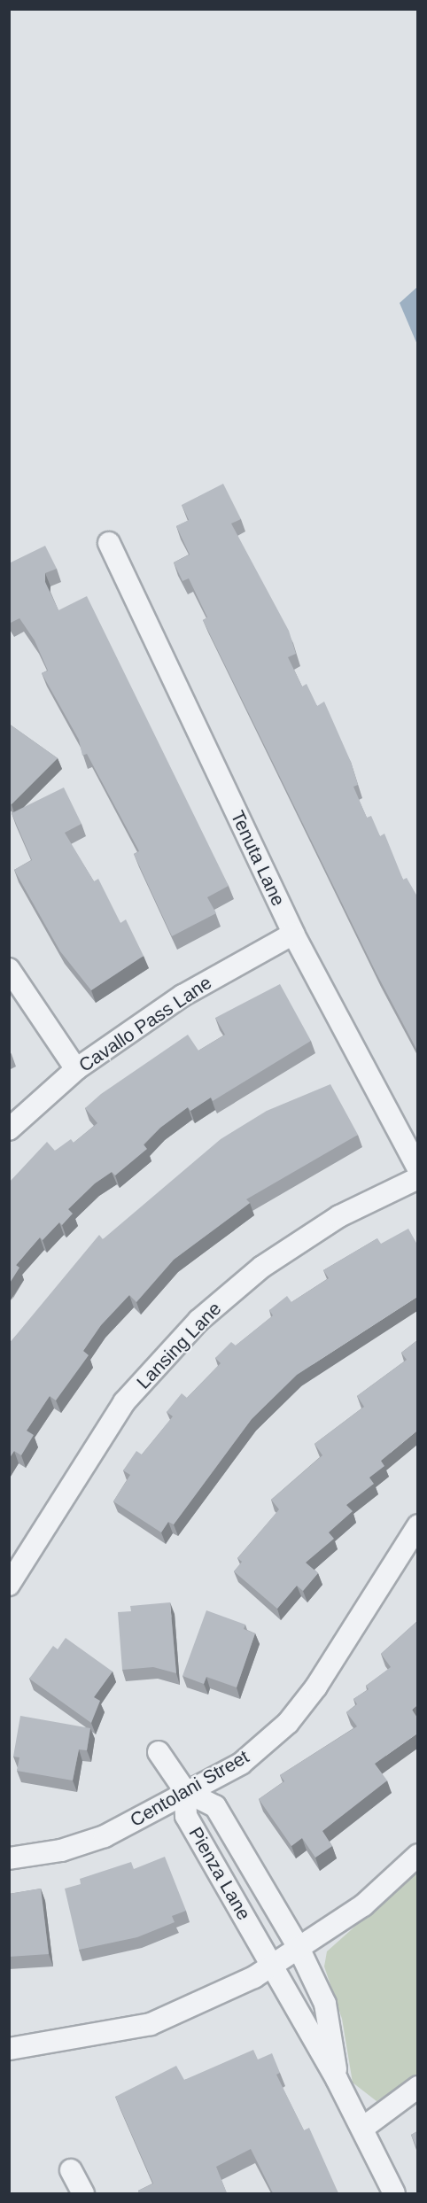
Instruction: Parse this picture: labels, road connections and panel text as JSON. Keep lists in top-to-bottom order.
{
  "streets": {
    "street": [
      "Tenuta Lane",
      "Cavallo Pass Lane",
      "Lansing Lane",
      "Centolani Street",
      "Pienza Lane"
    ]
  },
  "crossings": [
    ["Tenuta Lane", "Cavallo Pass Lane"],
    ["Centolani Street", "Pienza Lane"]
  ]
}
